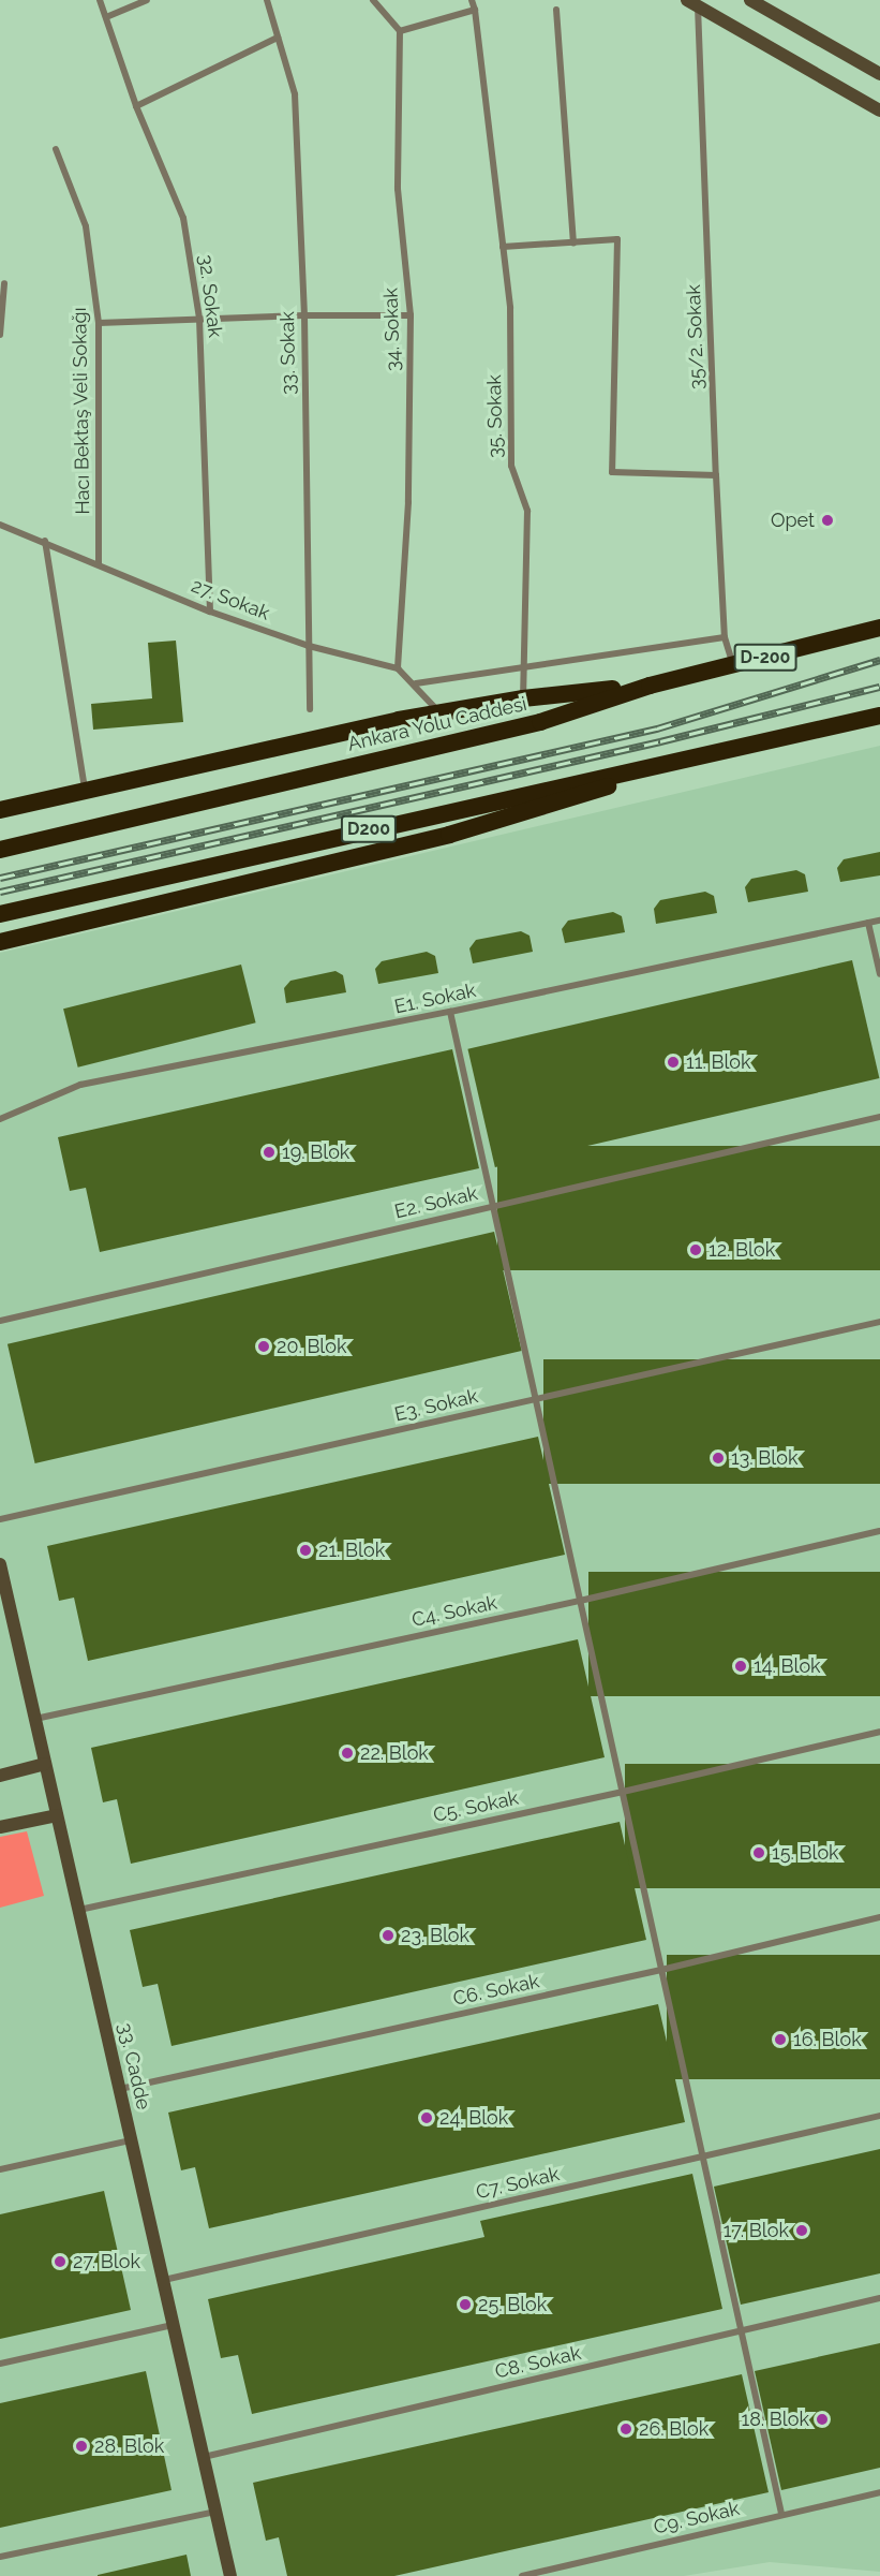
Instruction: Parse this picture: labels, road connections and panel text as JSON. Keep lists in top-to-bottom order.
{
  "streets": {
    "highway": ["D-200", "Ankara Yolu Caddesi", "D200"],
    "main road": ["33. Cadde"],
    "street": [
      "32. Sokak",
      "34. Sokak",
      "35/2. Sokak",
      "33. Sokak",
      "Hacı Bektaş Veli Sokağı",
      "35. Sokak",
      "27. Sokak",
      "E1. Sokak",
      "E2. Sokak",
      "E3. Sokak",
      "C4. Sokak",
      "C5. Sokak",
      "C6. Sokak",
      "C7. Sokak",
      "C8. Sokak",
      "C9. Sokak"
    ]
  },
  "crossings": [
    ["32. Sokak", "27. Sokak"],
    ["34. Sokak", "27. Sokak"],
    ["35/2. Sokak", "Ankara Yolu Caddesi"],
    ["33. Sokak", "27. Sokak"],
    ["Hacı Bektaş Veli Sokağı", "27. Sokak"],
    ["C4. Sokak", "33. Cadde"],
    ["C5. Sokak", "33. Cadde"],
    ["C6. Sokak", "33. Cadde"],
    ["33. Cadde", "C7. Sokak"],
    ["33. Cadde", "C8. Sokak"]
  ],
  "places": [
    "Opet",
    "11. Blok",
    "19. Blok",
    "12. Blok",
    "20. Blok",
    "13. Blok",
    "21. Blok",
    "14. Blok",
    "22. Blok",
    "15. Blok",
    "23. Blok",
    "16. Blok",
    "24. Blok",
    "17. Blok",
    "27. Blok",
    "25. Blok",
    "18. Blok",
    "26. Blok",
    "28. Blok"
  ]
}
